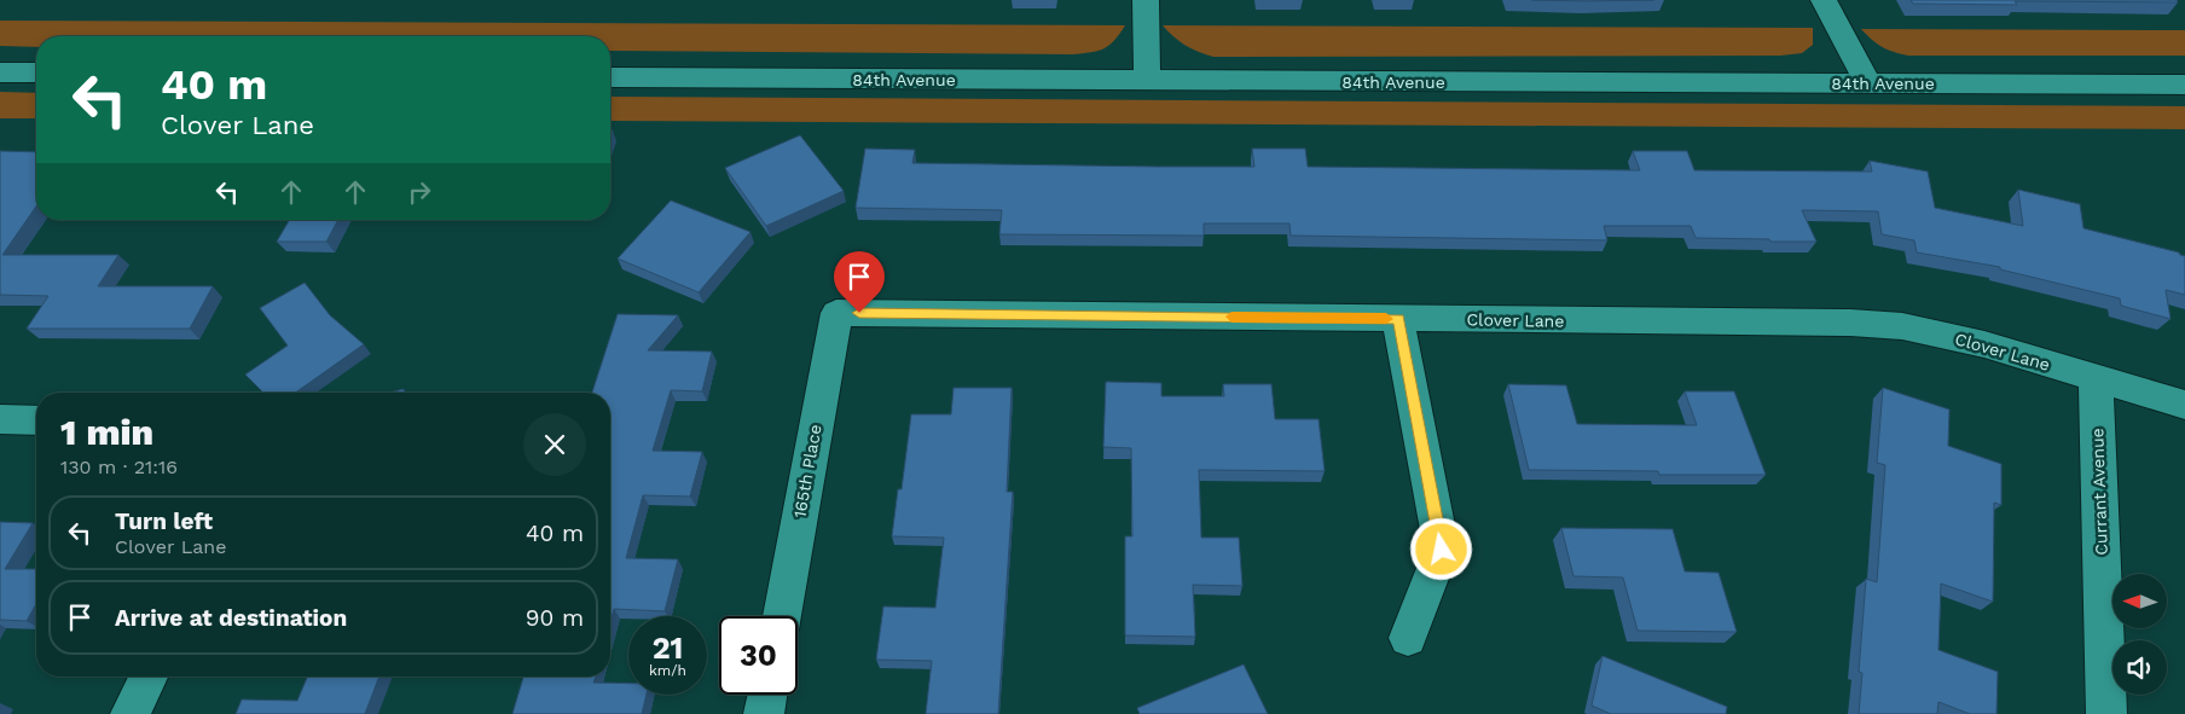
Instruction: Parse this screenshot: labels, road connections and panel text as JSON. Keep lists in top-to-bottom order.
{
  "streets": {
    "street": [
      "84th Avenue",
      "Clover Lane",
      "165th Place",
      "Currant Avenue"
    ]
  },
  "crossings": [
    ["Clover Lane", "165th Place"],
    ["Clover Lane", "Currant Avenue"]
  ],
  "north": "left",
  "page": {
    "turn": ["40 m", "Clover Lane"],
    "heading": ["1 min", "130 m · 21:16"],
    "list": [
      {
        "name": "Turn left",
        "note": "Clover Lane",
        "value": "40 m"
      },
      {
        "name": "Arrive at destination",
        "value": "90 m"
      }
    ],
    "speed": "21 km/h",
    "limit": "30"
  }
}
